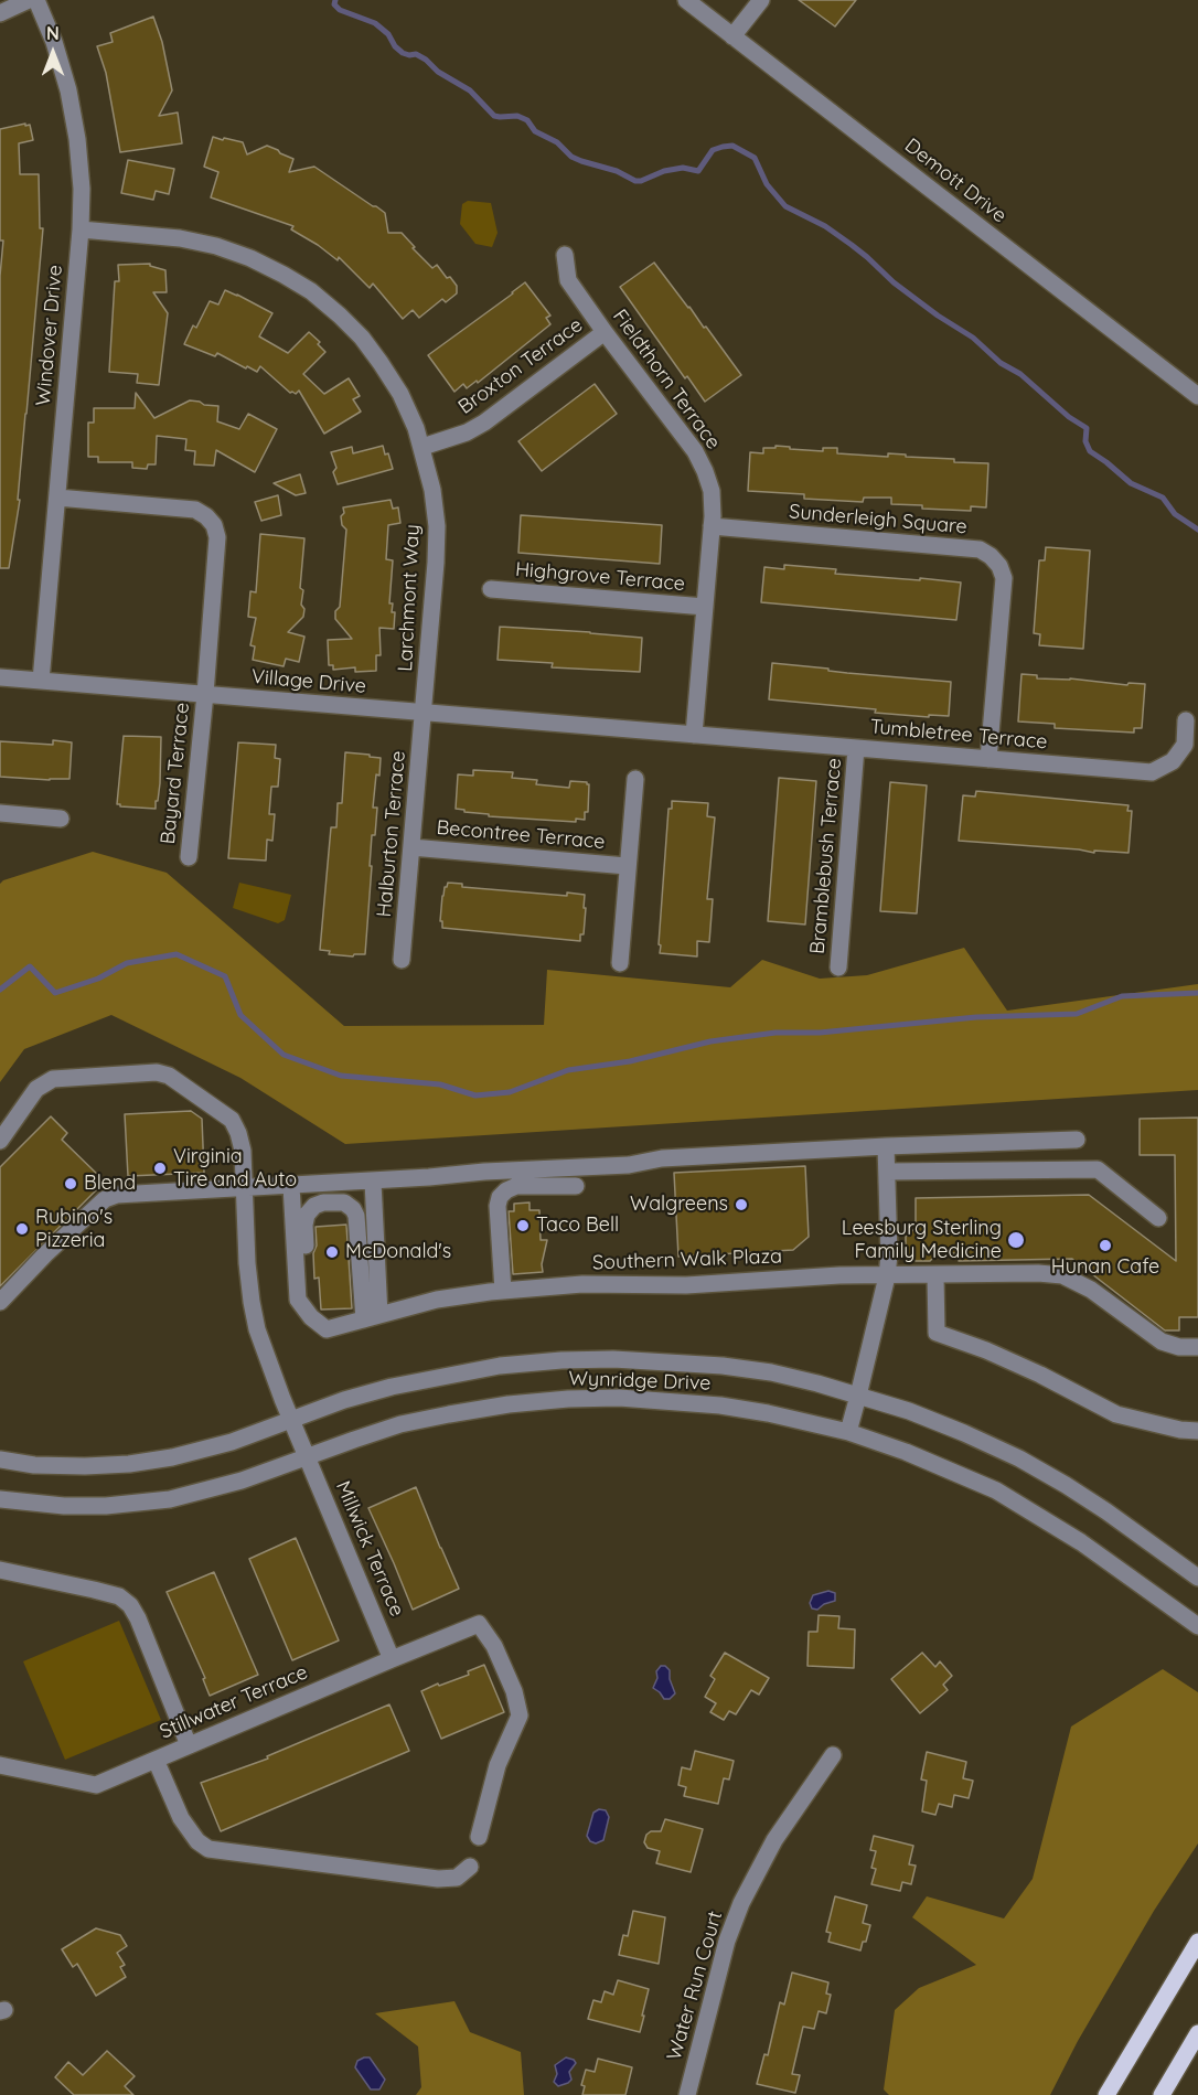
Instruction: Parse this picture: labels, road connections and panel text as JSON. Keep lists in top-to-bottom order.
{
  "streets": {
    "street": [
      "Demott Drive",
      "Windover Drive",
      "Broxton Terrace",
      "Fieldthorn Terrace",
      "Sunderleigh Square",
      "Highgrove Terrace",
      "Larchmont Way",
      "Village Drive",
      "Tumbletree Terrace",
      "Bayard Terrace",
      "Halburton Terrace",
      "Becontree Terrace",
      "Bramblebush Terrace",
      "Southern Walk Plaza",
      "Wynridge Drive",
      "Millwick Terrace",
      "Stillwater Terrace",
      "Water Run Court"
    ]
  },
  "crossings": [
    ["Windover Drive", "Larchmont Way"],
    ["Windover Drive", "Village Drive"],
    ["Windover Drive", "Bayard Terrace"],
    ["Broxton Terrace", "Fieldthorn Terrace"],
    ["Broxton Terrace", "Larchmont Way"],
    ["Fieldthorn Terrace", "Sunderleigh Square"],
    ["Fieldthorn Terrace", "Highgrove Terrace"],
    ["Fieldthorn Terrace", "Village Drive"],
    ["Fieldthorn Terrace", "Tumbletree Terrace"],
    ["Sunderleigh Square", "Tumbletree Terrace"],
    ["Larchmont Way", "Village Drive"],
    ["Larchmont Way", "Halburton Terrace"],
    ["Village Drive", "Tumbletree Terrace"],
    ["Village Drive", "Bayard Terrace"],
    ["Village Drive", "Halburton Terrace"],
    ["Tumbletree Terrace", "Bramblebush Terrace"],
    ["Halburton Terrace", "Becontree Terrace"],
    ["Wynridge Drive", "Millwick Terrace"],
    ["Millwick Terrace", "Stillwater Terrace"]
  ],
  "places": [
    "Virginia Tire and Auto",
    "Blend",
    "Walgreens",
    "Taco Bell",
    "Rubino's Pizzeria",
    "Leesburg Sterling Family Medicine",
    "Hunan Cafe",
    "McDonald's"
  ],
  "north": "top"
}
